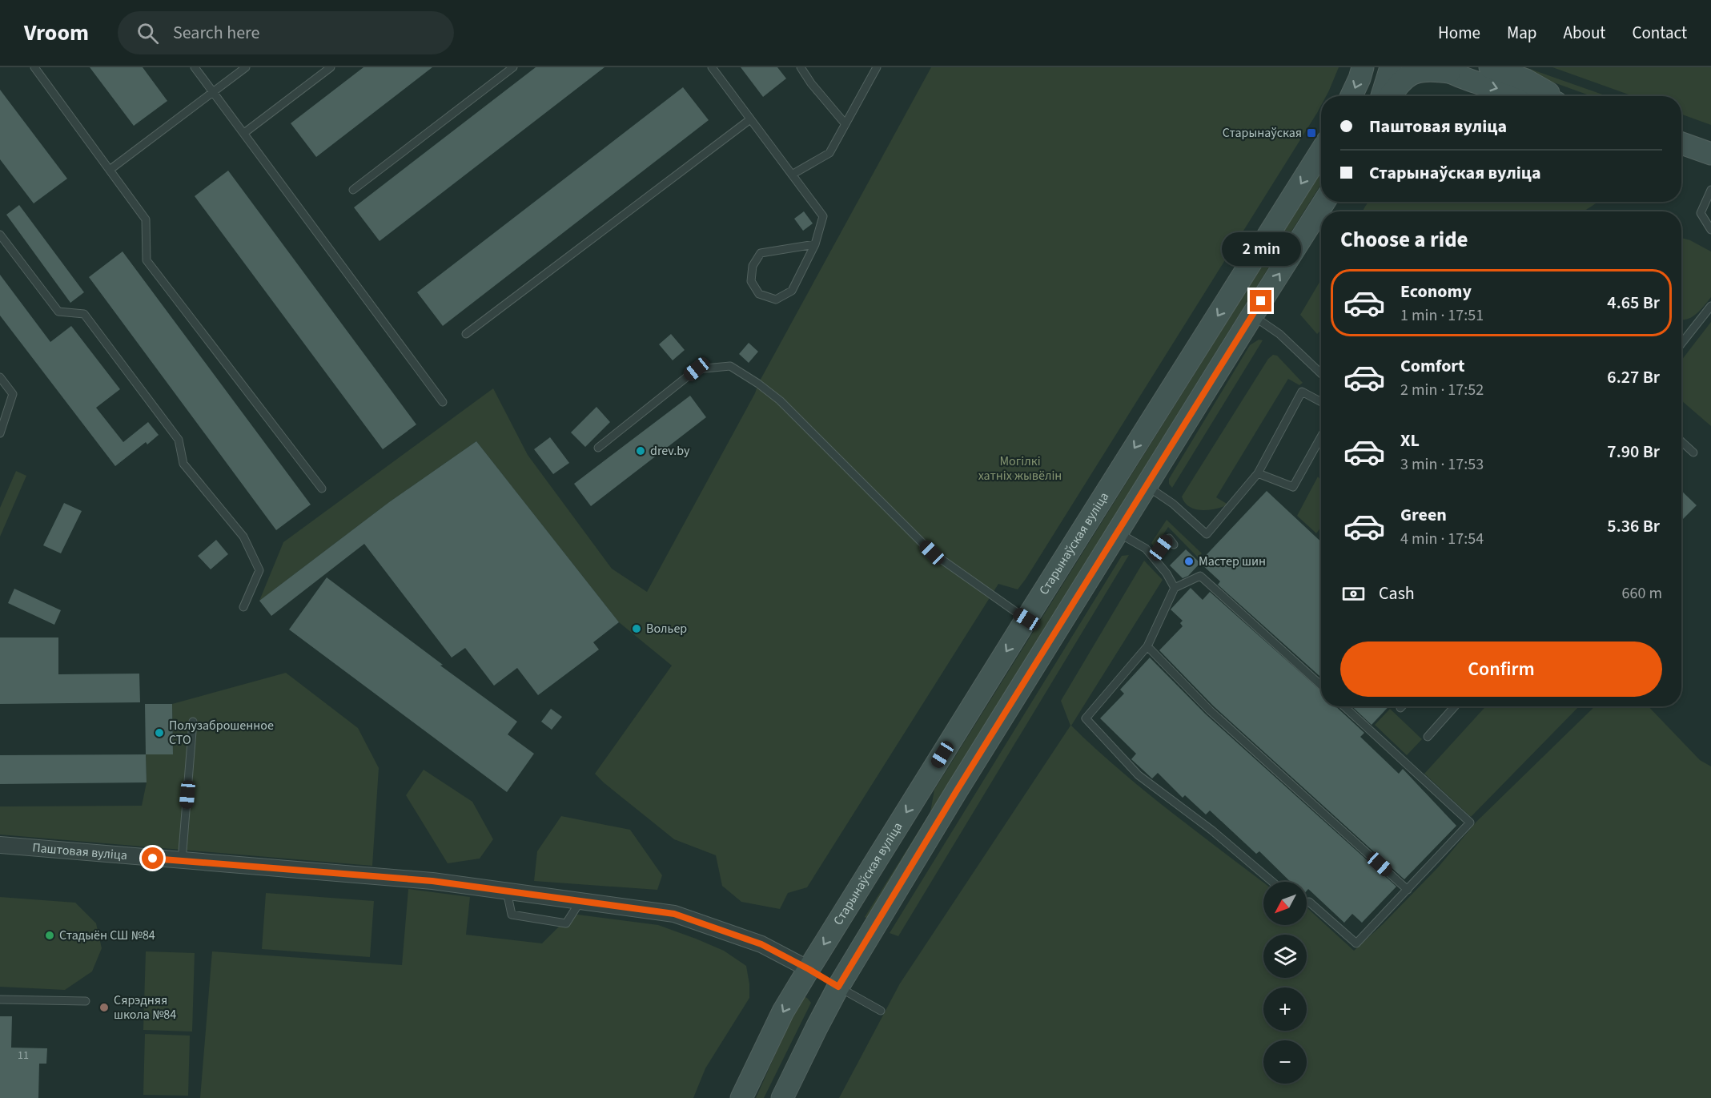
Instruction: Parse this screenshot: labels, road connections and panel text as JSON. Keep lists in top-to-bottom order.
{
  "streets": {
    "main road": ["Старынаўская вуліца"],
    "street": ["Паштовая вуліца"]
  },
  "crossings": [
    ["Старынаўская вуліца", "Паштовая вуліца"]
  ],
  "parks": ["Могілкі хатніх жывёлін"],
  "places": {
    "transit": ["Старынаўская"],
    "other": [
      "drev.by",
      "Мастер шин",
      "Вольер",
      "Полузаброшенное СТО",
      "Стадыён СШ №84",
      "Сярэдняя школа №84"
    ]
  },
  "house_numbers": ["11"],
  "north": "bottom left",
  "page": {
    "header": "Vroom",
    "search": "Search here",
    "nav": [
      "Home",
      "Map",
      "About",
      "Contact"
    ],
    "banner": ["Паштовая вуліца", "Старынаўская вуліца"],
    "heading": "Choose a ride",
    "bubble": "2 min",
    "list": [
      {
        "name": "Economy",
        "note": "1 min · 17:51",
        "value": "4.65 Br"
      },
      {
        "name": "Comfort",
        "note": "2 min · 17:52",
        "value": "6.27 Br"
      },
      {
        "name": "XL",
        "note": "3 min · 17:53",
        "value": "7.90 Br"
      },
      {
        "name": "Green",
        "note": "4 min · 17:54",
        "value": "5.36 Br"
      }
    ],
    "pay": ["Cash", "660 m"],
    "buttons": "Confirm",
    "map_buttons": ["+", "−"]
  }
}
